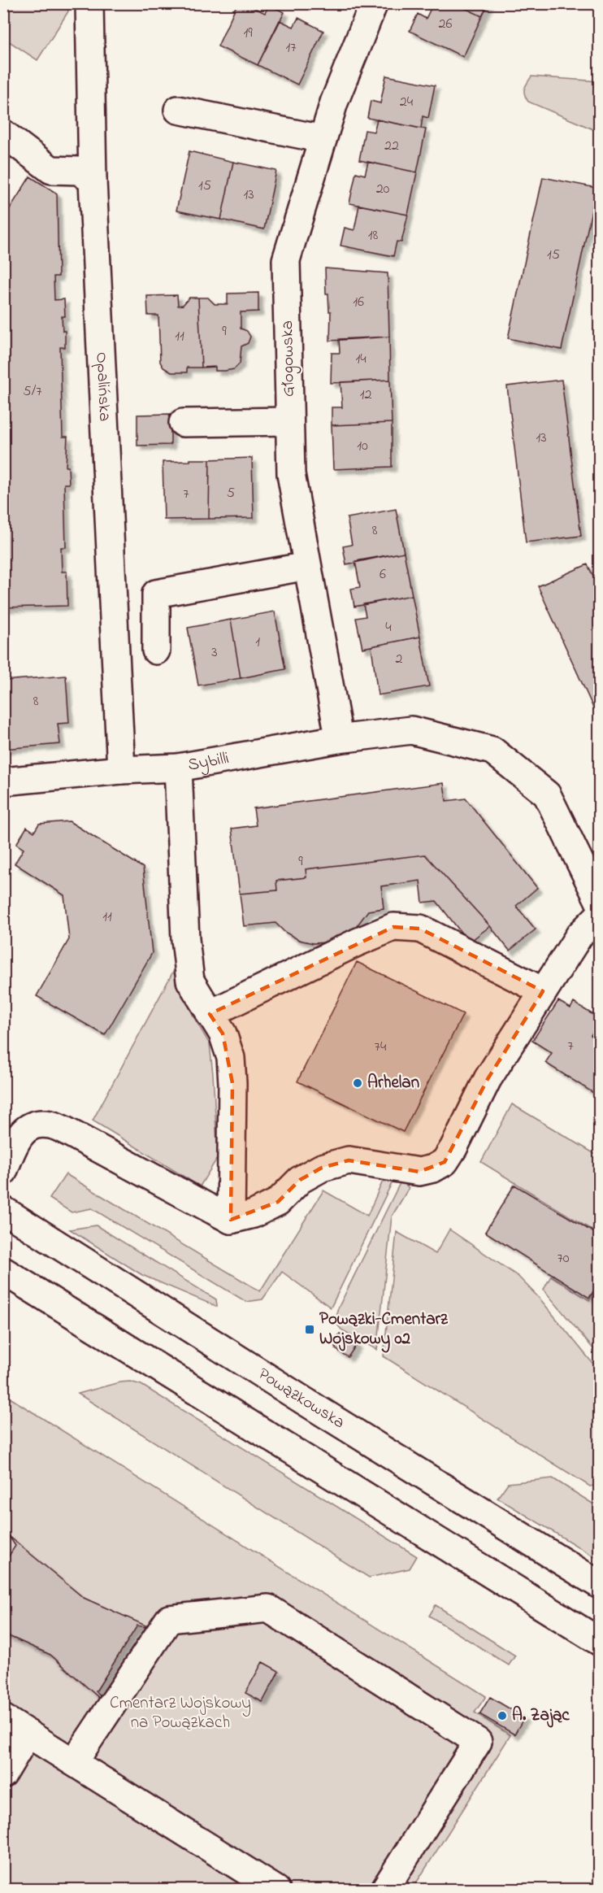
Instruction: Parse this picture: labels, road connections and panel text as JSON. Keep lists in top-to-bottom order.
{
  "streets": {
    "street": [
      "Głogowska",
      "Opalińska",
      "Sybilli",
      "Powązkowska"
    ]
  },
  "crossings": [
    ["Opalińska", "Sybilli"]
  ],
  "parks": ["Cmentarz Wojskowy na Powązkach"],
  "places": {
    "other": ["Arhelan", "A. Zając"],
    "transit": ["Powązki-Cmentarz Wojskowy 02"]
  },
  "house_numbers": [
    "26",
    "19",
    "17",
    "24",
    "22",
    "15",
    "20",
    "13",
    "18",
    "15",
    "16",
    "9",
    "11",
    "14",
    "5/7",
    "12",
    "13",
    "10",
    "5",
    "7",
    "8",
    "6",
    "4",
    "1",
    "3",
    "2",
    "8",
    "9",
    "11",
    "7",
    "74",
    "70"
  ]
}
